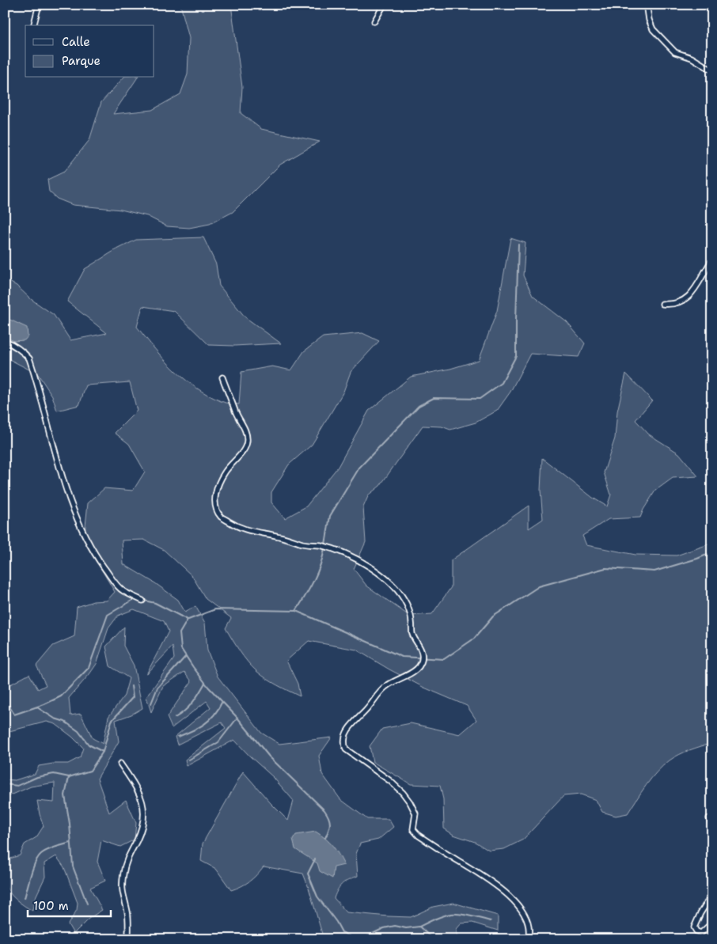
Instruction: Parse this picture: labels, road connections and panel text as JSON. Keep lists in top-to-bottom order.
{
  "legend": ["Calle", "Parque"],
  "scale_bar": "100 m"
}
